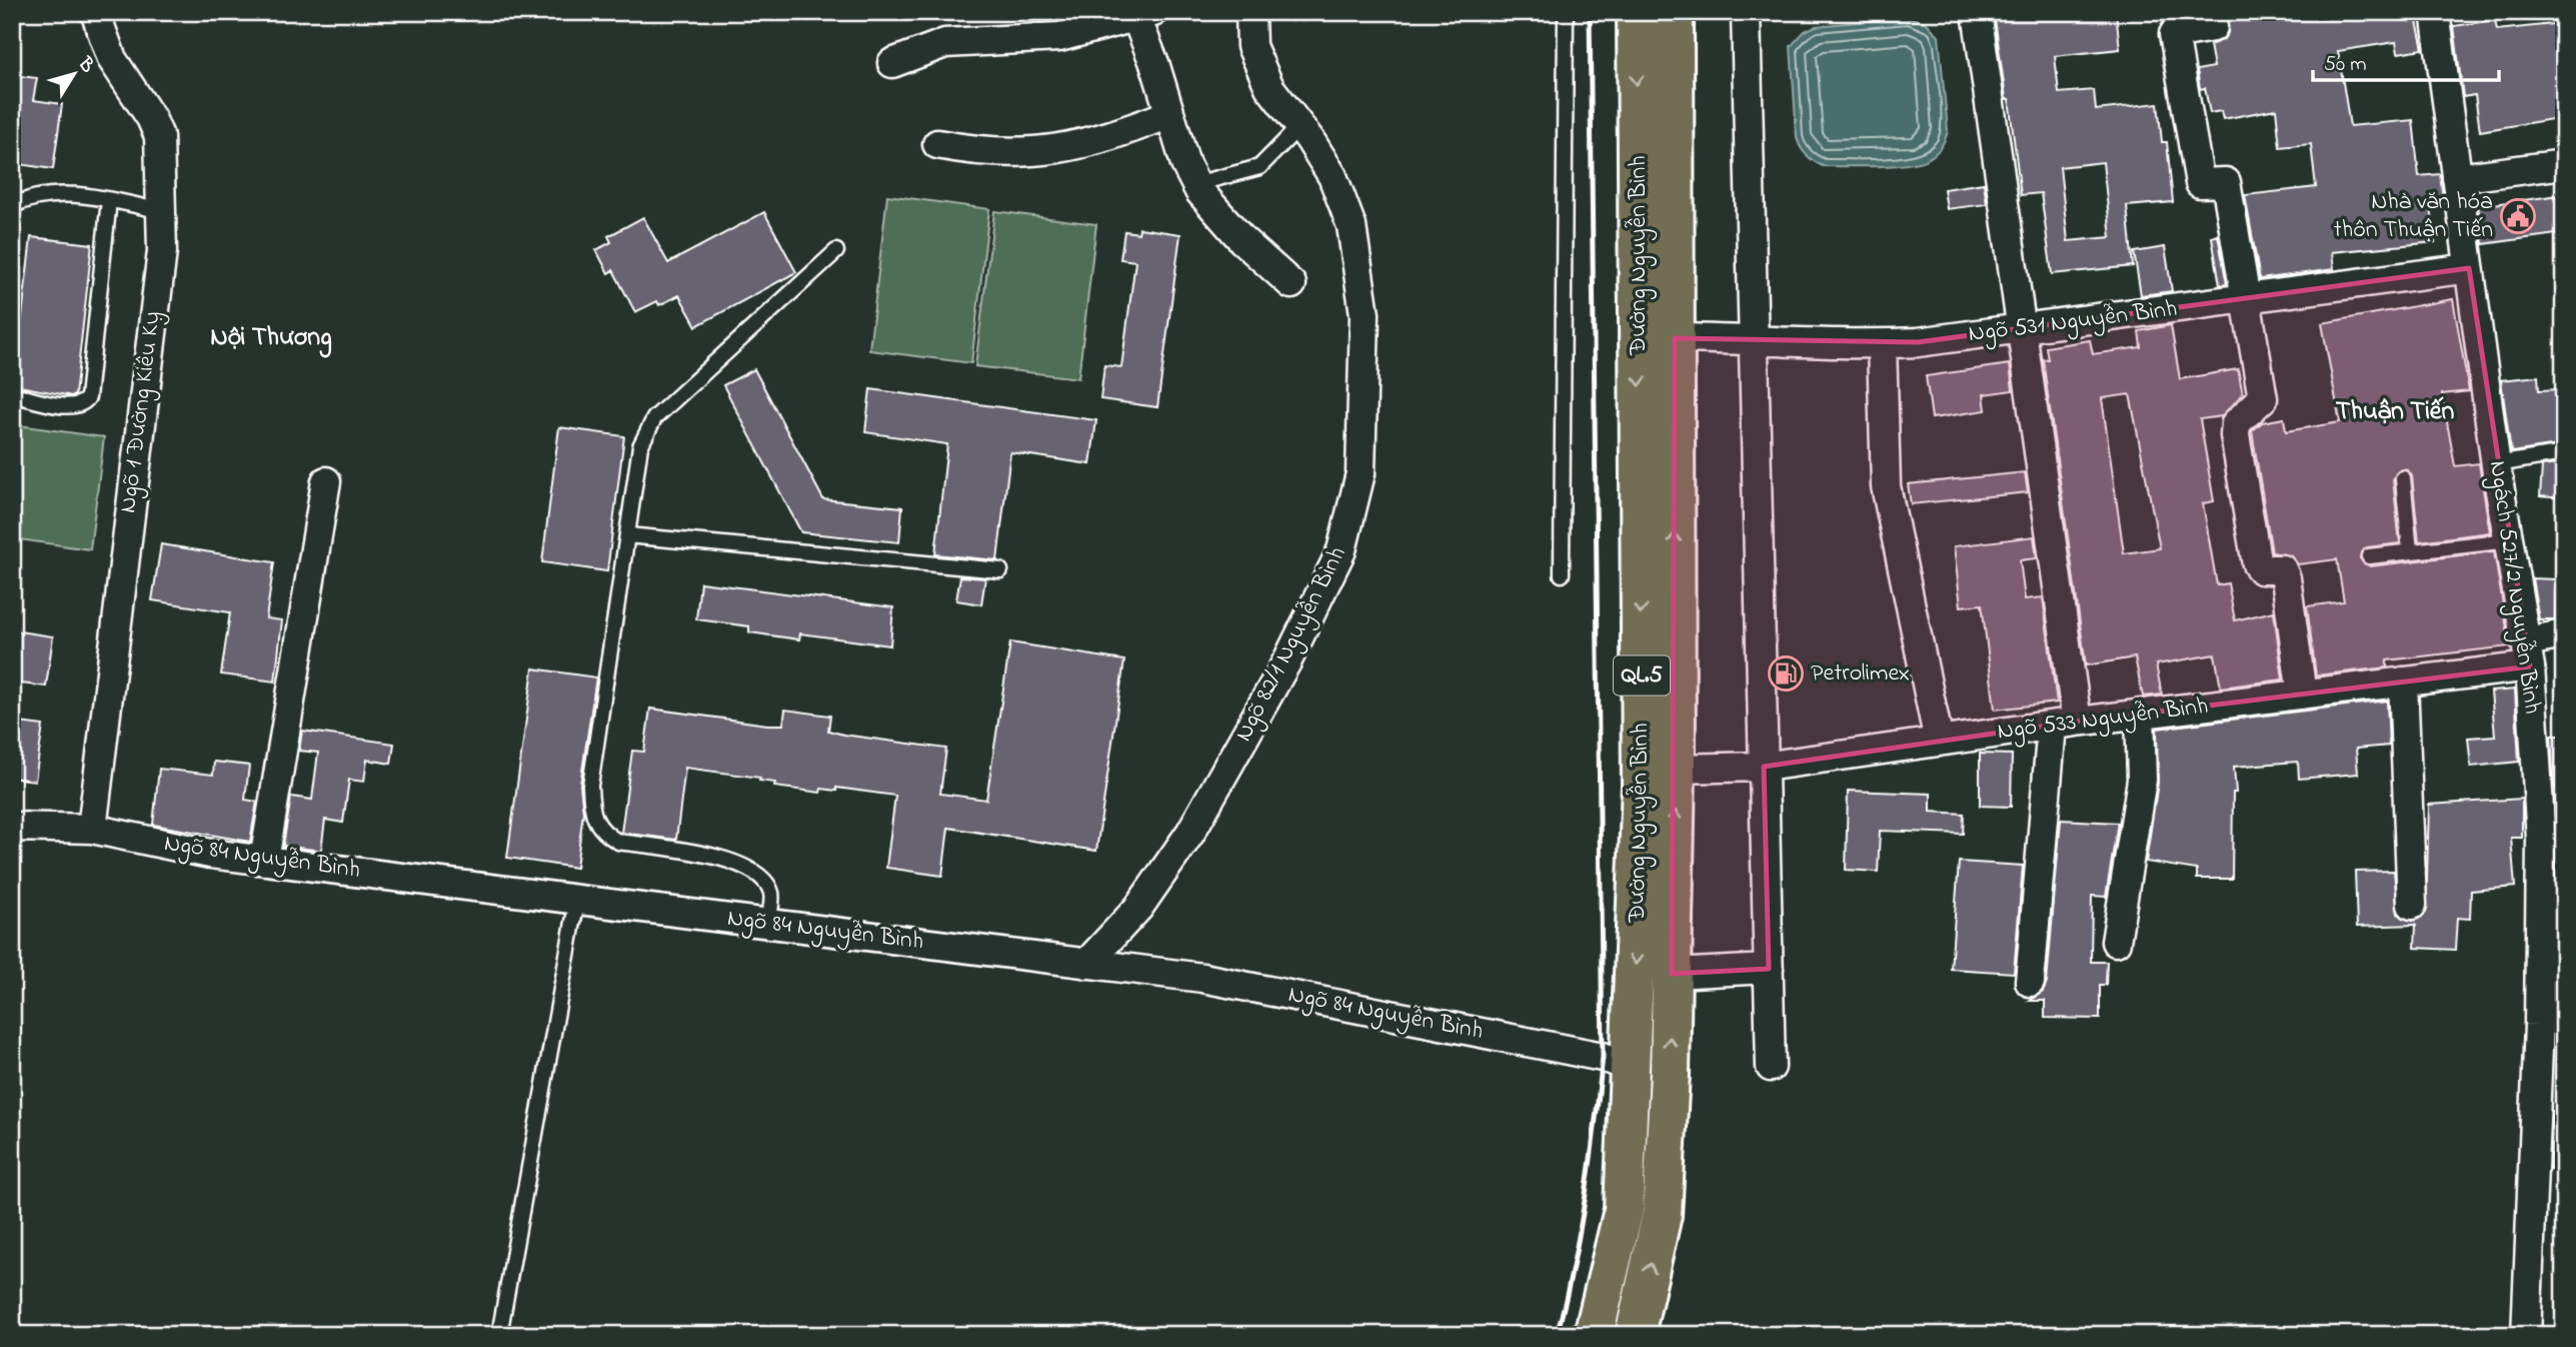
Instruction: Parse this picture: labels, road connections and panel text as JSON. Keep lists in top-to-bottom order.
{
  "streets": {
    "highway": ["Đường Nguyễn Bình", "QL.5"],
    "street": [
      "Ngõ 531 Nguyễn Bình",
      "Ngõ 1 Đường Kiêu Kỵ",
      "Ngách 527/2 Nguyễn Bình",
      "Ngõ 82/1 Nguyễn Bình",
      "Ngõ 533 Nguyễn Bình",
      "Ngõ 84 Nguyễn Bình"
    ]
  },
  "crossings": [
    ["Đường Nguyễn Bình", "Ngõ 531 Nguyễn Bình"],
    ["Đường Nguyễn Bình", "Ngõ 533 Nguyễn Bình"],
    ["Đường Nguyễn Bình", "Ngõ 84 Nguyễn Bình"],
    ["Ngõ 531 Nguyễn Bình", "Ngách 527/2 Nguyễn Bình"],
    ["Ngõ 1 Đường Kiêu Kỵ", "Ngõ 84 Nguyễn Bình"],
    ["Ngách 527/2 Nguyễn Bình", "Ngõ 533 Nguyễn Bình"],
    ["Ngõ 82/1 Nguyễn Bình", "Ngõ 84 Nguyễn Bình"]
  ],
  "districts": ["Nội Thương", "Thuận Tiến"],
  "places": {
    "public building": ["Nhà văn hóa thôn Thuận Tiến"],
    "fuel station": ["Petrolimex"]
  },
  "scale_bar": "50 m",
  "north": "top right"
}
